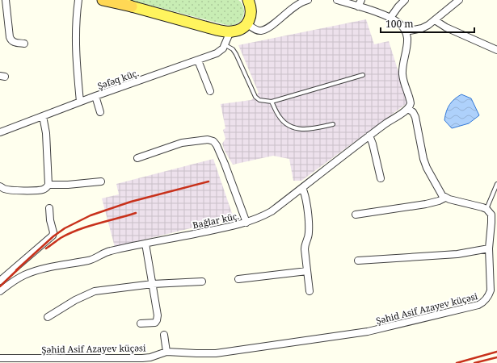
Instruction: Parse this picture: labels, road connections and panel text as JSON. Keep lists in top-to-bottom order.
{
  "streets": {
    "street": ["Şəfəq küç.", "Bağlar küç.", "Şəhid Asif Azayev küçəsi"]
  },
  "scale_bar": "100 m"
}
